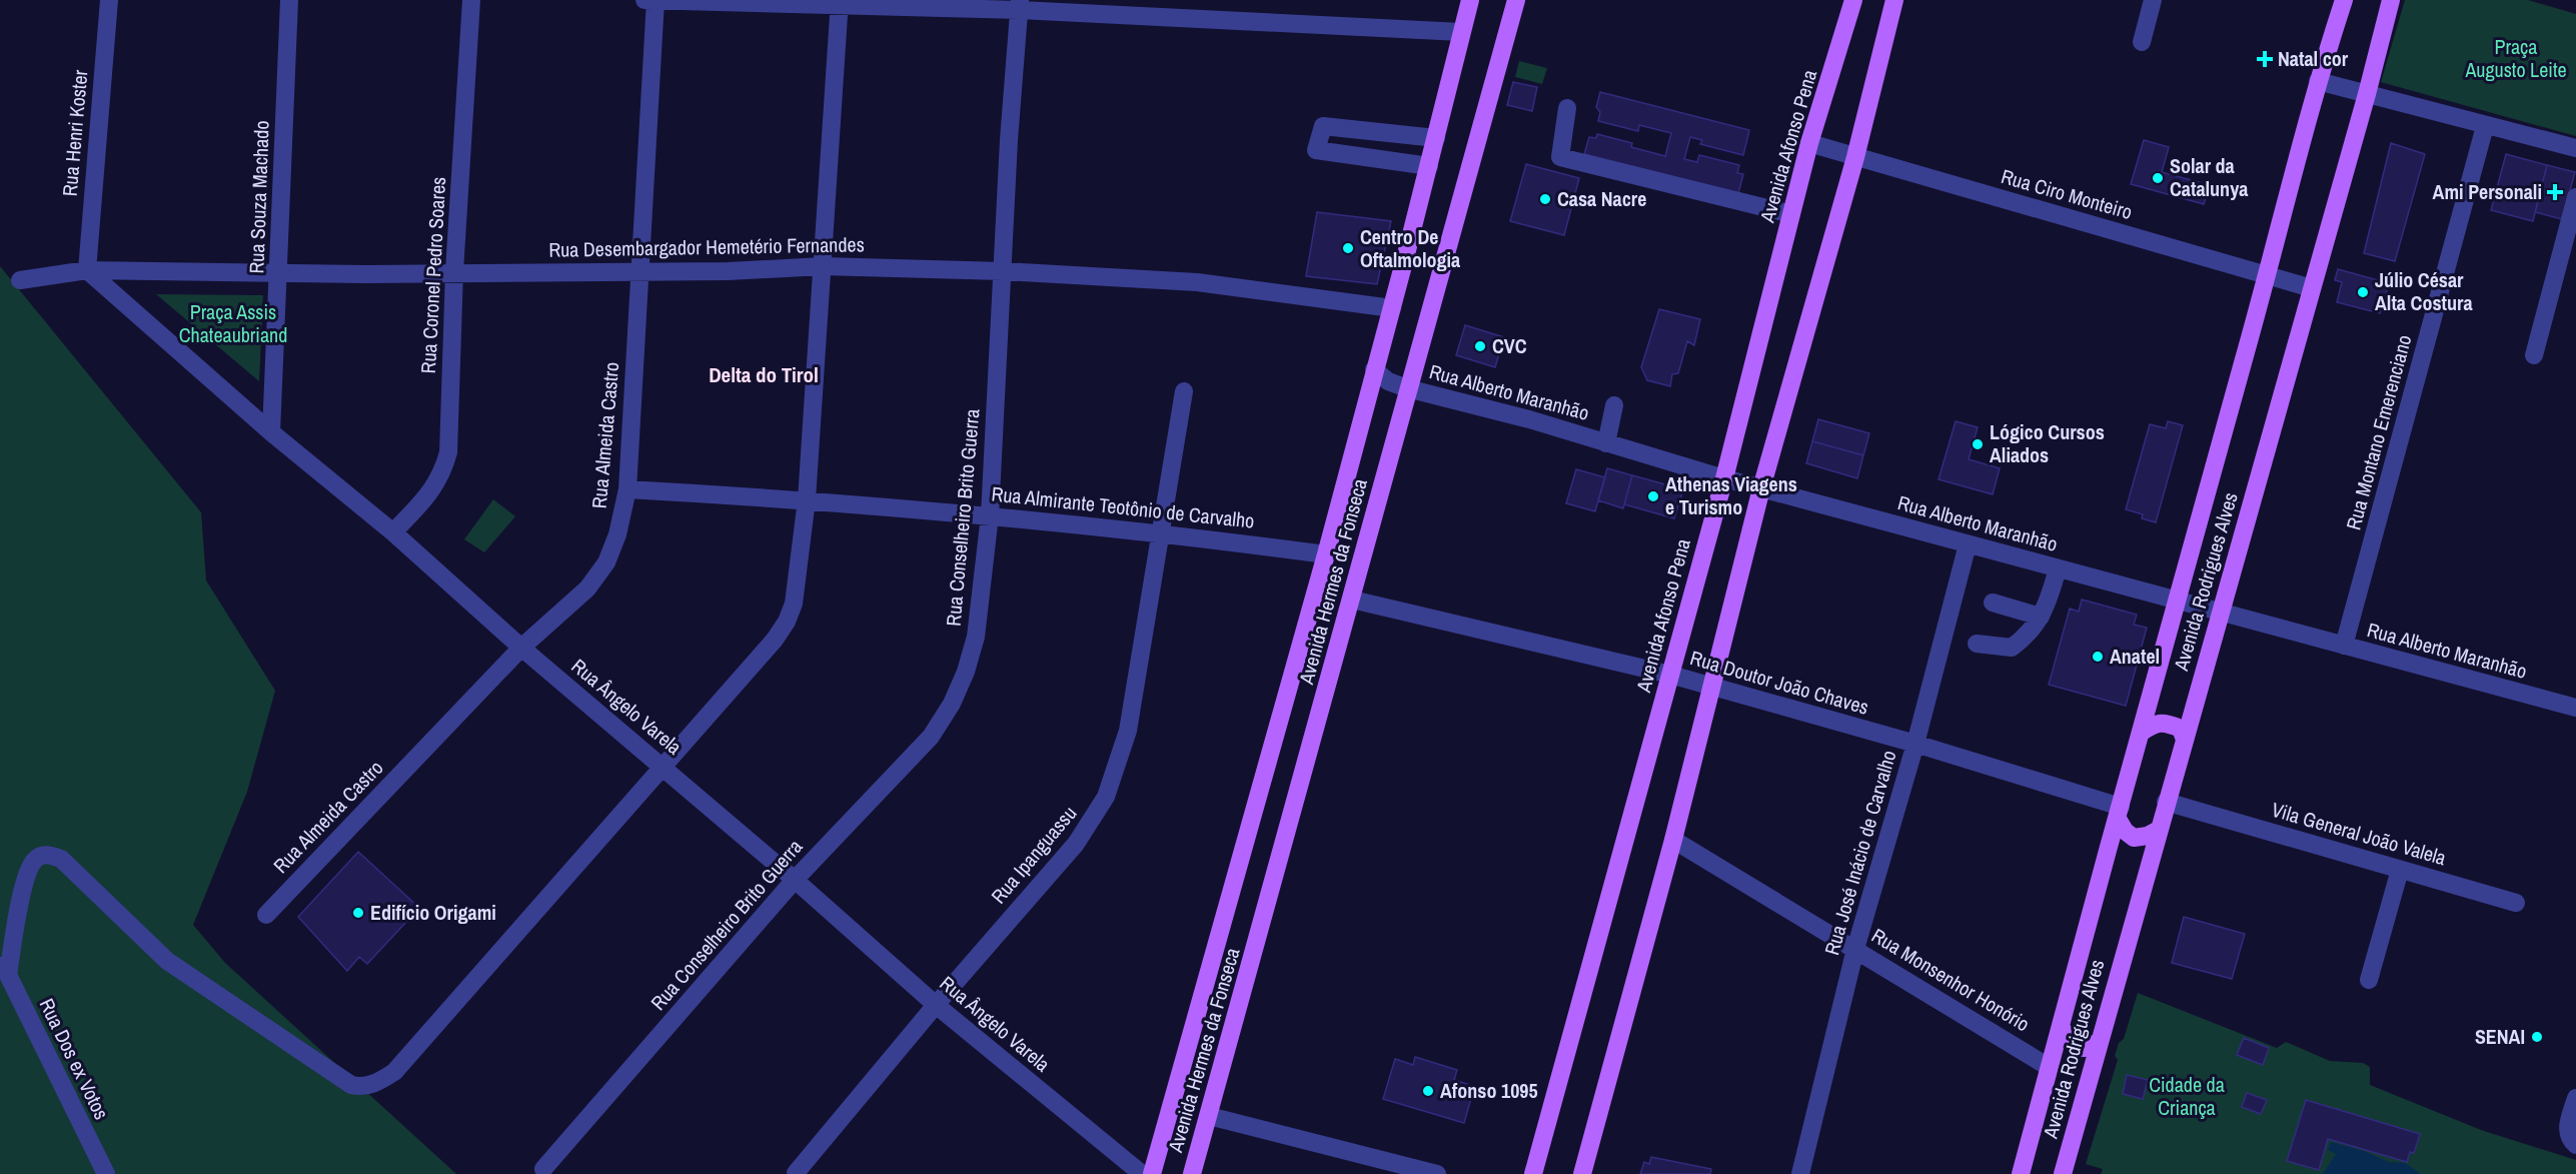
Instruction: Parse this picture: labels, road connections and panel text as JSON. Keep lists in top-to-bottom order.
{
  "streets": {
    "main road": ["Avenida Afonso Pena", "Avenida Hermes da Fonseca", "Avenida Rodrigues Alves"],
    "street": [
      "Rua Henri Koster",
      "Rua Ciro Monteiro",
      "Rua Souza Machado",
      "Rua Desembargador Hemetério Fernandes",
      "Rua Coronel Pedro Soares",
      "Rua Alberto Maranhão",
      "Rua Montano Emerenciano",
      "Rua Almeida Castro",
      "Rua Almirante Teotônio de Carvalho",
      "Rua Conselheiro Brito Guerra",
      "Rua Doutor João Chaves",
      "Rua Ângelo Varela",
      "Vila General João Valela",
      "Rua José Inácio de Carvalho",
      "Rua Ipanguassu",
      "Rua Monsenhor Honório",
      "Rua Dos ex Votos"
    ]
  },
  "crossings": [
    ["Rua Henri Koster", "Rua Desembargador Hemetério Fernandes"],
    ["Rua Henri Koster", "Rua Ângelo Varela"],
    ["Avenida Afonso Pena", "Rua Ciro Monteiro"],
    ["Avenida Afonso Pena", "Rua Alberto Maranhão"],
    ["Avenida Afonso Pena", "Rua Doutor João Chaves"],
    ["Rua Ciro Monteiro", "Avenida Rodrigues Alves"],
    ["Rua Souza Machado", "Rua Desembargador Hemetério Fernandes"],
    ["Rua Souza Machado", "Rua Ângelo Varela"],
    ["Rua Desembargador Hemetério Fernandes", "Rua Coronel Pedro Soares"],
    ["Rua Desembargador Hemetério Fernandes", "Rua Almeida Castro"],
    ["Rua Desembargador Hemetério Fernandes", "Rua Conselheiro Brito Guerra"],
    ["Rua Desembargador Hemetério Fernandes", "Avenida Hermes da Fonseca"],
    ["Rua Desembargador Hemetério Fernandes", "Rua Ângelo Varela"],
    ["Rua Coronel Pedro Soares", "Rua Ângelo Varela"],
    ["Rua Alberto Maranhão", "Rua Montano Emerenciano"],
    ["Rua Alberto Maranhão", "Avenida Hermes da Fonseca"],
    ["Rua Alberto Maranhão", "Avenida Rodrigues Alves"],
    ["Rua Alberto Maranhão", "Rua José Inácio de Carvalho"],
    ["Rua Almeida Castro", "Rua Almirante Teotônio de Carvalho"],
    ["Rua Almeida Castro", "Rua Ângelo Varela"],
    ["Rua Almirante Teotônio de Carvalho", "Rua Conselheiro Brito Guerra"],
    ["Rua Almirante Teotônio de Carvalho", "Avenida Hermes da Fonseca"],
    ["Rua Almirante Teotônio de Carvalho", "Rua Ipanguassu"],
    ["Rua Conselheiro Brito Guerra", "Rua Ângelo Varela"],
    ["Avenida Hermes da Fonseca", "Rua Doutor João Chaves"],
    ["Avenida Rodrigues Alves", "Rua Doutor João Chaves"],
    ["Avenida Rodrigues Alves", "Vila General João Valela"],
    ["Avenida Rodrigues Alves", "Rua Monsenhor Honório"],
    ["Rua Doutor João Chaves", "Rua José Inácio de Carvalho"],
    ["Rua Ângelo Varela", "Rua Ipanguassu"],
    ["Rua José Inácio de Carvalho", "Rua Monsenhor Honório"]
  ],
  "districts": ["Delta do Tirol"],
  "parks": ["Praça Augusto Leite", "Praça Assis Chateaubriand", "Cidade da Criança"],
  "places": {
    "health": ["Natal cor", "Ami Personali"],
    "other": [
      "Solar da Catalunya",
      "Casa Nacre",
      "Centro De Oftalmologia",
      "Júlio César Alta Costura",
      "CVC",
      "Lógico Cursos Aliados",
      "Athenas Viagens e Turismo",
      "Anatel",
      "Edifício Origami",
      "SENAI",
      "Afonso 1095"
    ]
  }
}
